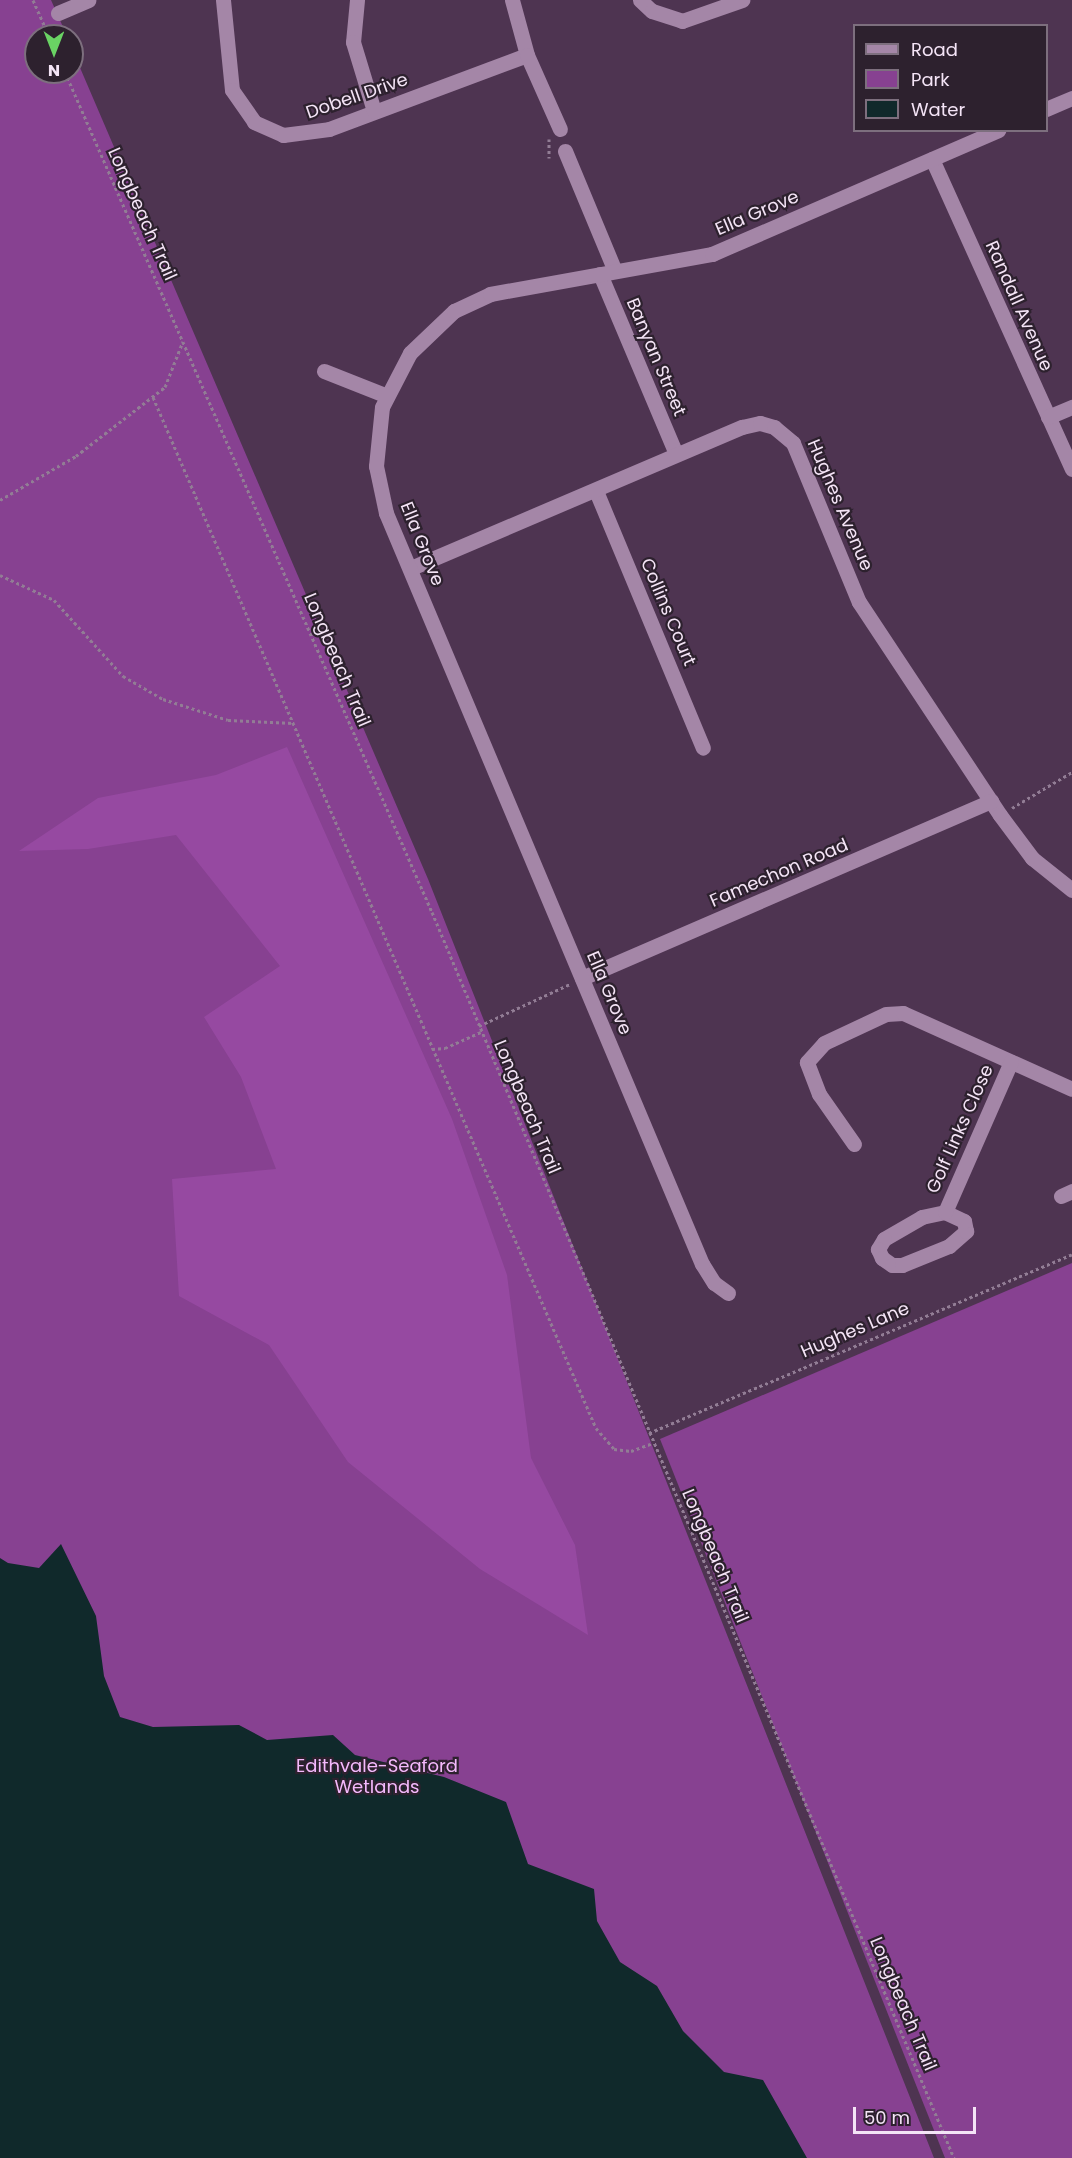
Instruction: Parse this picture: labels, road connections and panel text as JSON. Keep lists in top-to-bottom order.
{
  "streets": {
    "street": [
      "Dobell Drive",
      "Ella Grove",
      "Randall Avenue",
      "Banyan Street",
      "Hughes Avenue",
      "Collins Court",
      "Famechon Road",
      "Golf Links Close"
    ],
    "path": ["Longbeach Trail", "Hughes Lane"]
  },
  "crossings": [
    ["Ella Grove", "Randall Avenue"],
    ["Ella Grove", "Banyan Street"],
    ["Ella Grove", "Hughes Avenue"],
    ["Ella Grove", "Famechon Road"],
    ["Longbeach Trail", "Hughes Lane"],
    ["Banyan Street", "Hughes Avenue"],
    ["Hughes Avenue", "Collins Court"],
    ["Hughes Avenue", "Famechon Road"]
  ],
  "parks": ["Edithvale-Seaford Wetlands"],
  "legend": ["Road", "Park", "Water"],
  "scale_bar": "50 m",
  "north": "bottom"
}
